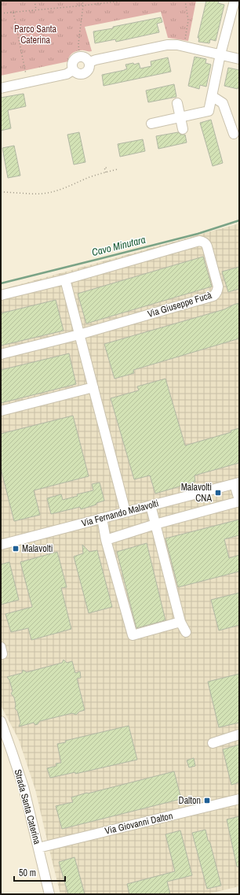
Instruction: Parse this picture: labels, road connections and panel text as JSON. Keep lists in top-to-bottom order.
{
  "streets": {
    "street": [
      "Via Giuseppe Fucà",
      "Via Fernando Malavolti",
      "Strada Santa Caterina",
      "Via Giovanni Dalton"
    ]
  },
  "crossings": [
    ["Strada Santa Caterina", "Via Giovanni Dalton"]
  ],
  "water": ["Cavo Minutara"],
  "parks": ["Parco Santa Caterina"],
  "places": {
    "transit": ["Malavolti CNA", "Malavolti", "Dalton"]
  },
  "scale_bar": "50 m"
}
